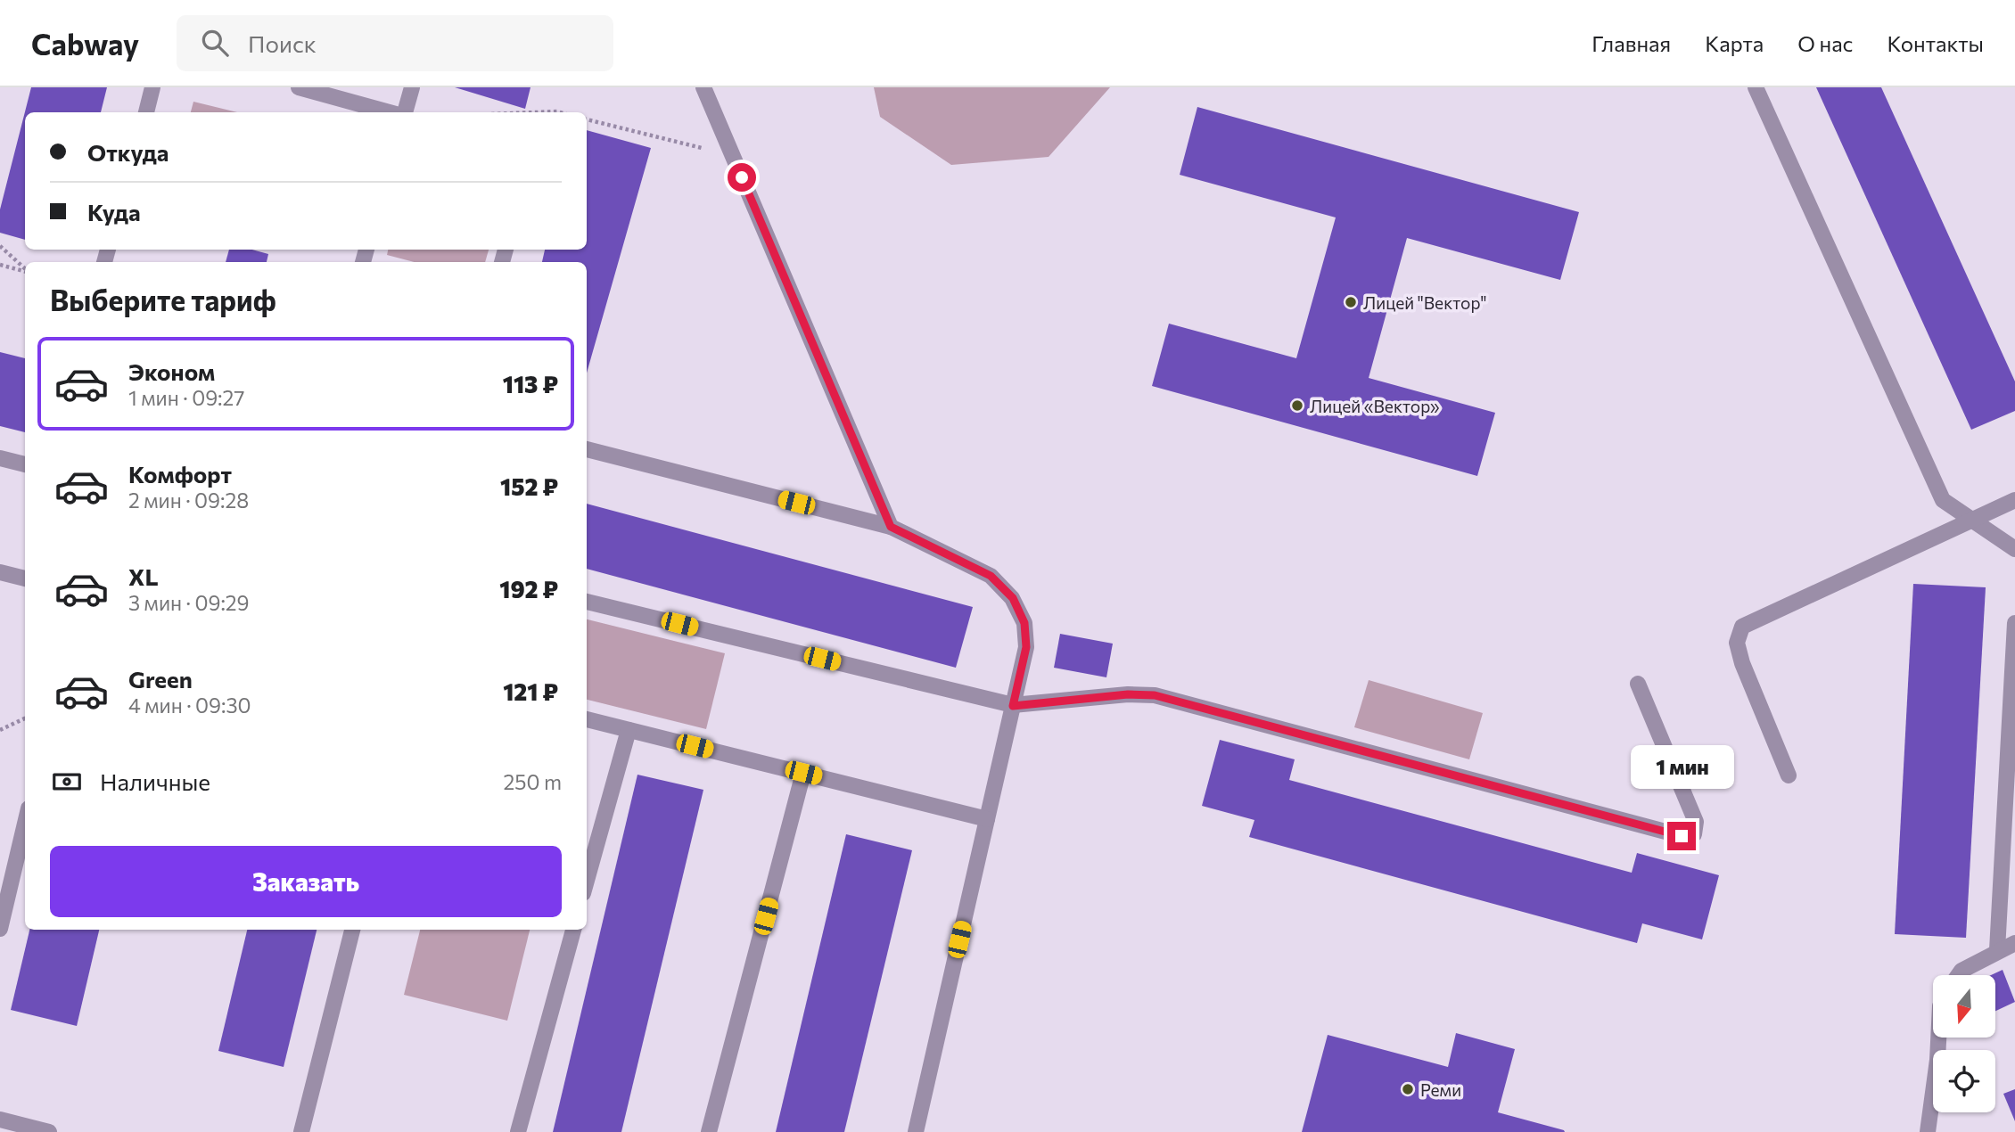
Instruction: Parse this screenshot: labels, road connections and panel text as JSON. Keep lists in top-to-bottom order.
{
  "places": ["Лицей \"Вектор\"", "Лицей «Вектор»", "Реми"],
  "north": "bottom",
  "page": {
    "header": "Cabway",
    "search": "Поиск",
    "nav": [
      "Главная",
      "Карта",
      "О нас",
      "Контакты"
    ],
    "banner": ["Откуда", "Куда"],
    "heading": "Выберите тариф",
    "list": [
      {
        "name": "Эконом",
        "note": "1 мин · 09:27",
        "value": "113 ₽"
      },
      {
        "name": "Комфорт",
        "note": "2 мин · 09:28",
        "value": "152 ₽"
      },
      {
        "name": "XL",
        "note": "3 мин · 09:29",
        "value": "192 ₽"
      },
      {
        "name": "Green",
        "note": "4 мин · 09:30",
        "value": "121 ₽"
      }
    ],
    "bubble": "1 мин",
    "pay": ["Наличные", "250 m"],
    "buttons": "Заказать"
  }
}
